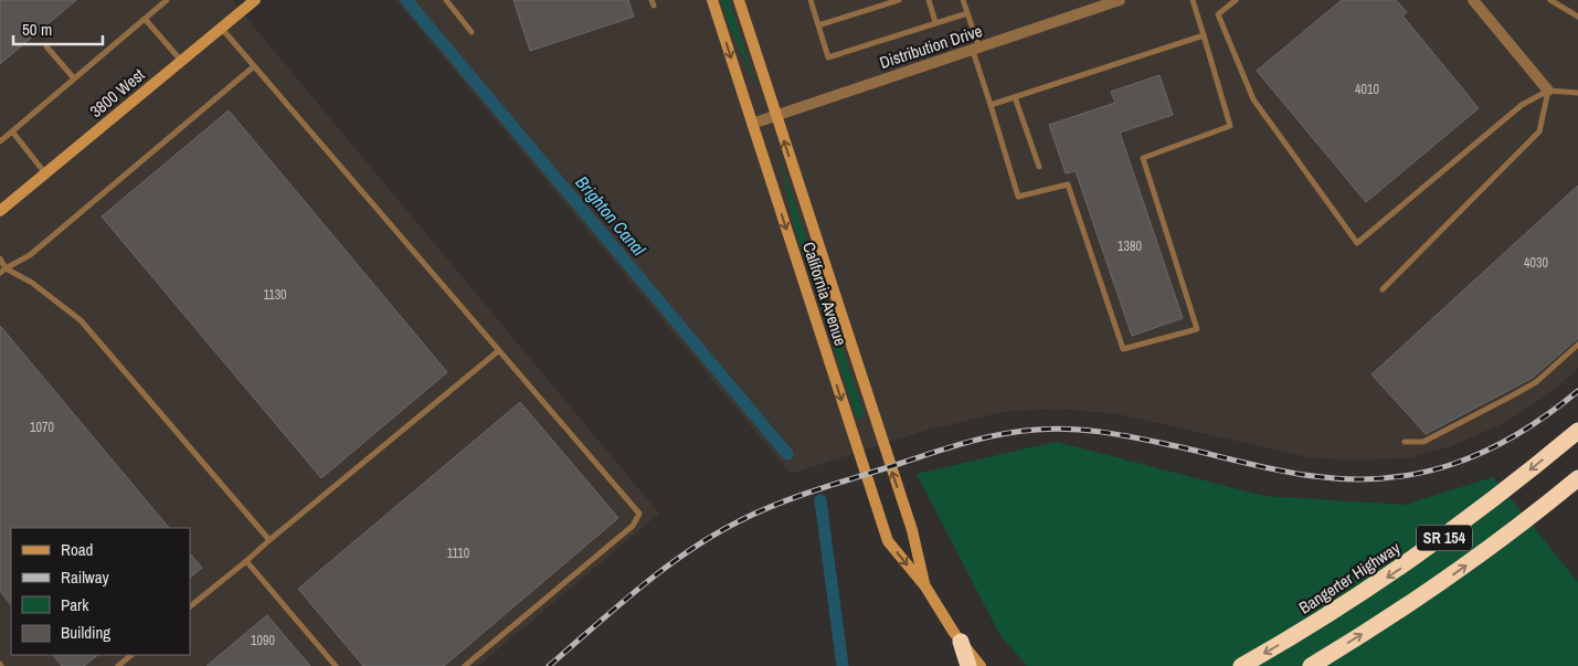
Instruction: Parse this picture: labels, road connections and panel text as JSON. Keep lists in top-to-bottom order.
{
  "streets": {
    "highway": ["SR 154", "Bangerter Highway"],
    "main road": ["3800 West", "California Avenue"],
    "street": ["Distribution Drive"]
  },
  "crossings": [
    ["Distribution Drive", "California Avenue"]
  ],
  "water": ["Brighton Canal"],
  "house_numbers": [
    "4010",
    "1380",
    "4030",
    "1130",
    "1070",
    "1110",
    "1090"
  ],
  "legend": [
    "Road",
    "Railway",
    "Park",
    "Building"
  ],
  "scale_bar": "50 m"
}
